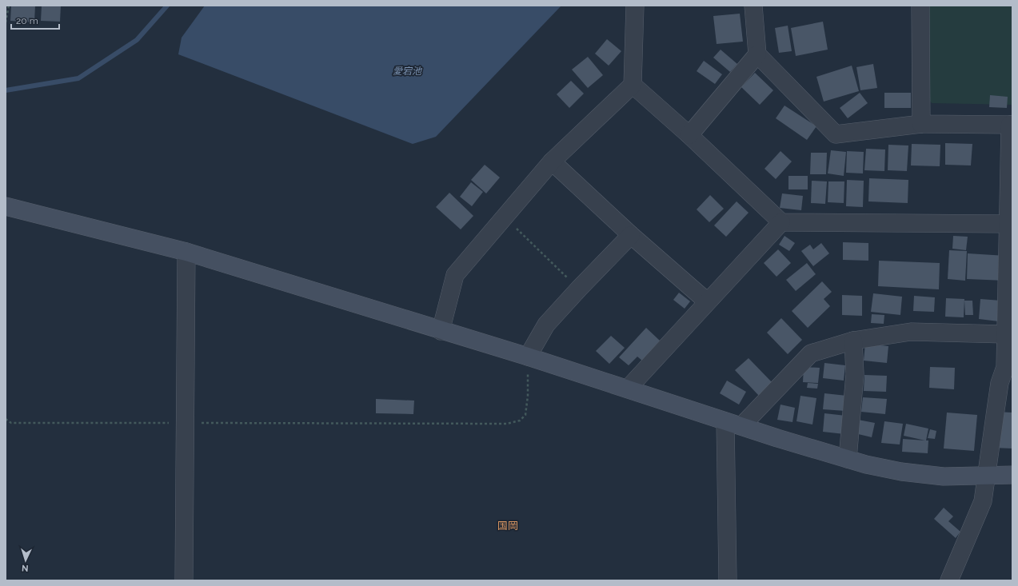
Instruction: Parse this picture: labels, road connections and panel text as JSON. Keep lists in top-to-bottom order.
{
  "districts": ["国岡"],
  "water": ["愛宕池"],
  "scale_bar": "20 m",
  "north": "bottom"
}
